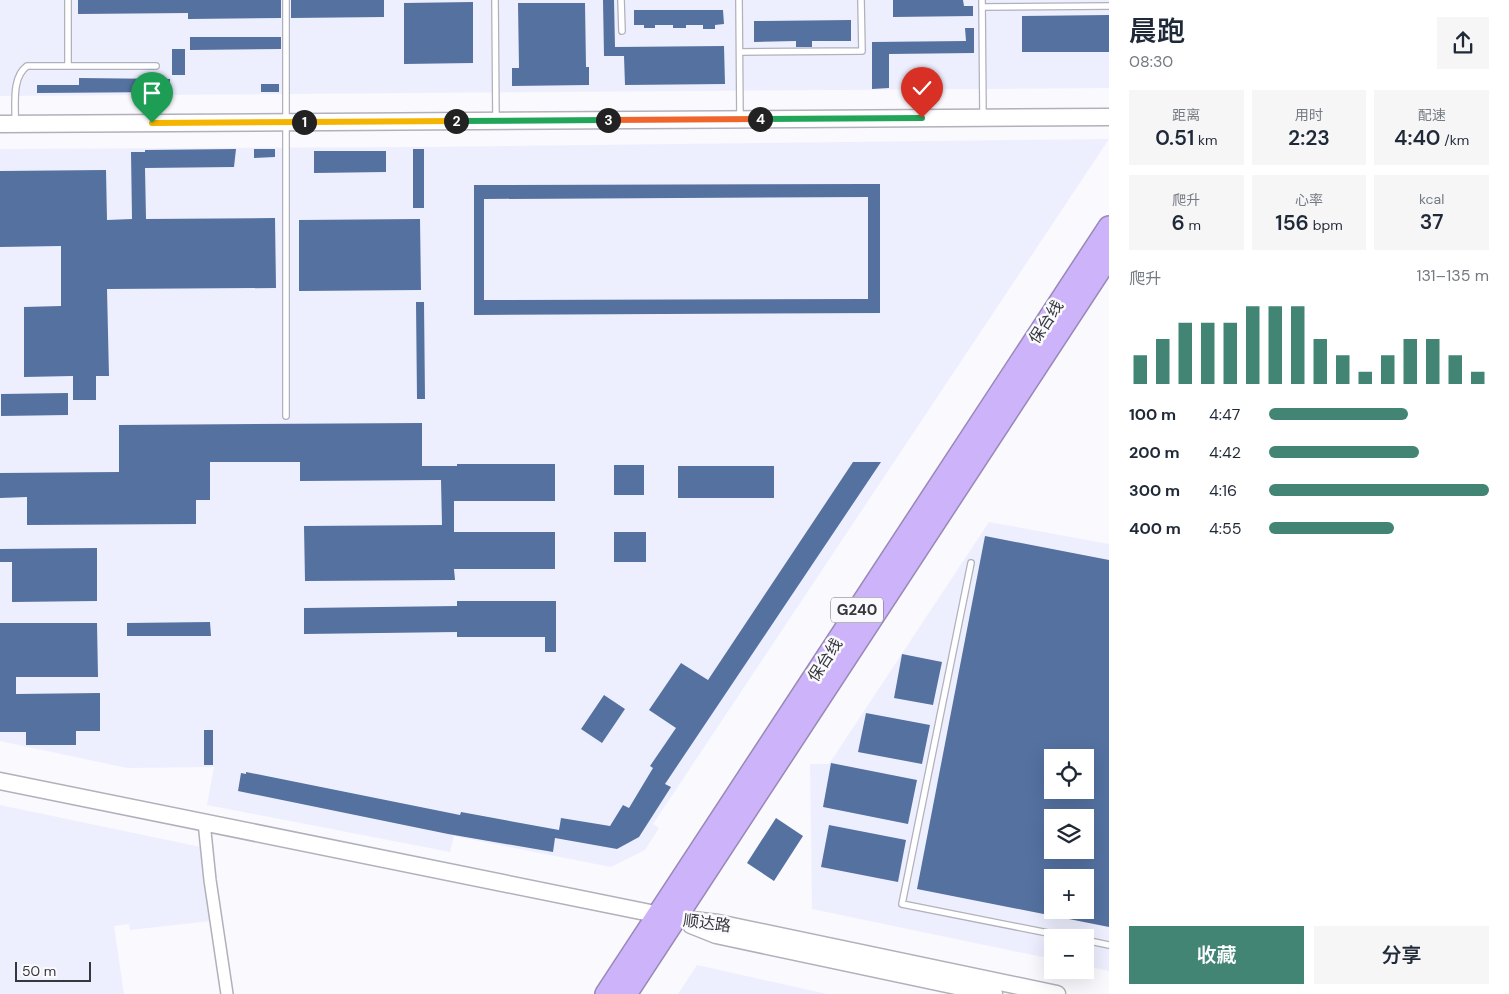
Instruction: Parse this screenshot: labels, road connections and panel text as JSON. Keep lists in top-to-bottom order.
{
  "streets": {
    "highway": ["保台线", "G240"],
    "street": ["顺达路"]
  },
  "crossings": [
    ["保台线", "顺达路"]
  ],
  "scale_bar": "50 m",
  "page": {
    "heading": ["晨跑", "08:30"],
    "stats": [
      ["距离", "0.51 km"],
      ["用时", "2:23"],
      ["配速", "4:40 /km"],
      ["爬升", "6 m"],
      ["心率", "156 bpm"],
      ["kcal", "37"]
    ],
    "pins": [
      "4",
      "3",
      "2",
      "1"
    ],
    "chart": ["爬升", "131–135 m"],
    "list": [
      {
        "name": "100 m",
        "note": "4:47"
      },
      {
        "name": "200 m",
        "note": "4:42"
      },
      {
        "name": "300 m",
        "note": "4:16"
      },
      {
        "name": "400 m",
        "note": "4:55"
      }
    ],
    "map_buttons": ["+", "−"],
    "buttons": ["收藏", "分享"],
    "scale": "50 m"
  }
}
